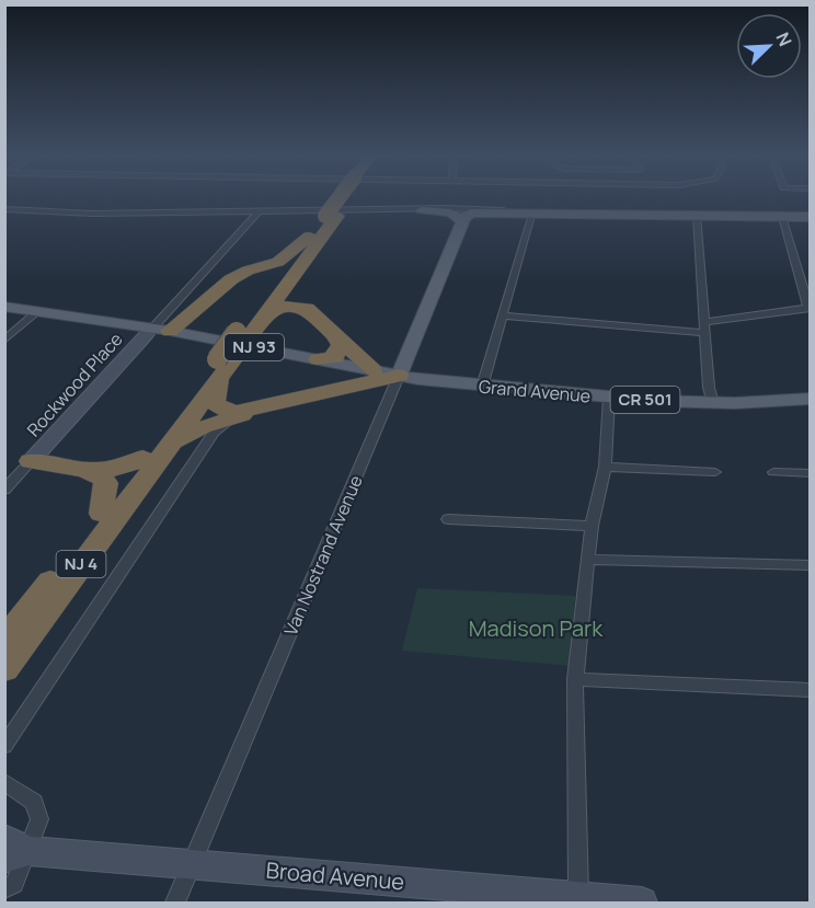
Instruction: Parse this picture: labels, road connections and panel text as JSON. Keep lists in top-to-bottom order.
{
  "streets": {
    "highway": ["NJ 4"],
    "main road": [
      "NJ 93",
      "Grand Avenue",
      "CR 501",
      "Van Nostrand Avenue"
    ],
    "street": ["Rockwood Place", "Broad Avenue"]
  },
  "crossings": [
    ["Rockwood Place", "Grand Avenue"],
    ["Grand Avenue", "Van Nostrand Avenue"],
    ["Van Nostrand Avenue", "Broad Avenue"]
  ],
  "parks": ["Madison Park"],
  "north": "top right"
}
